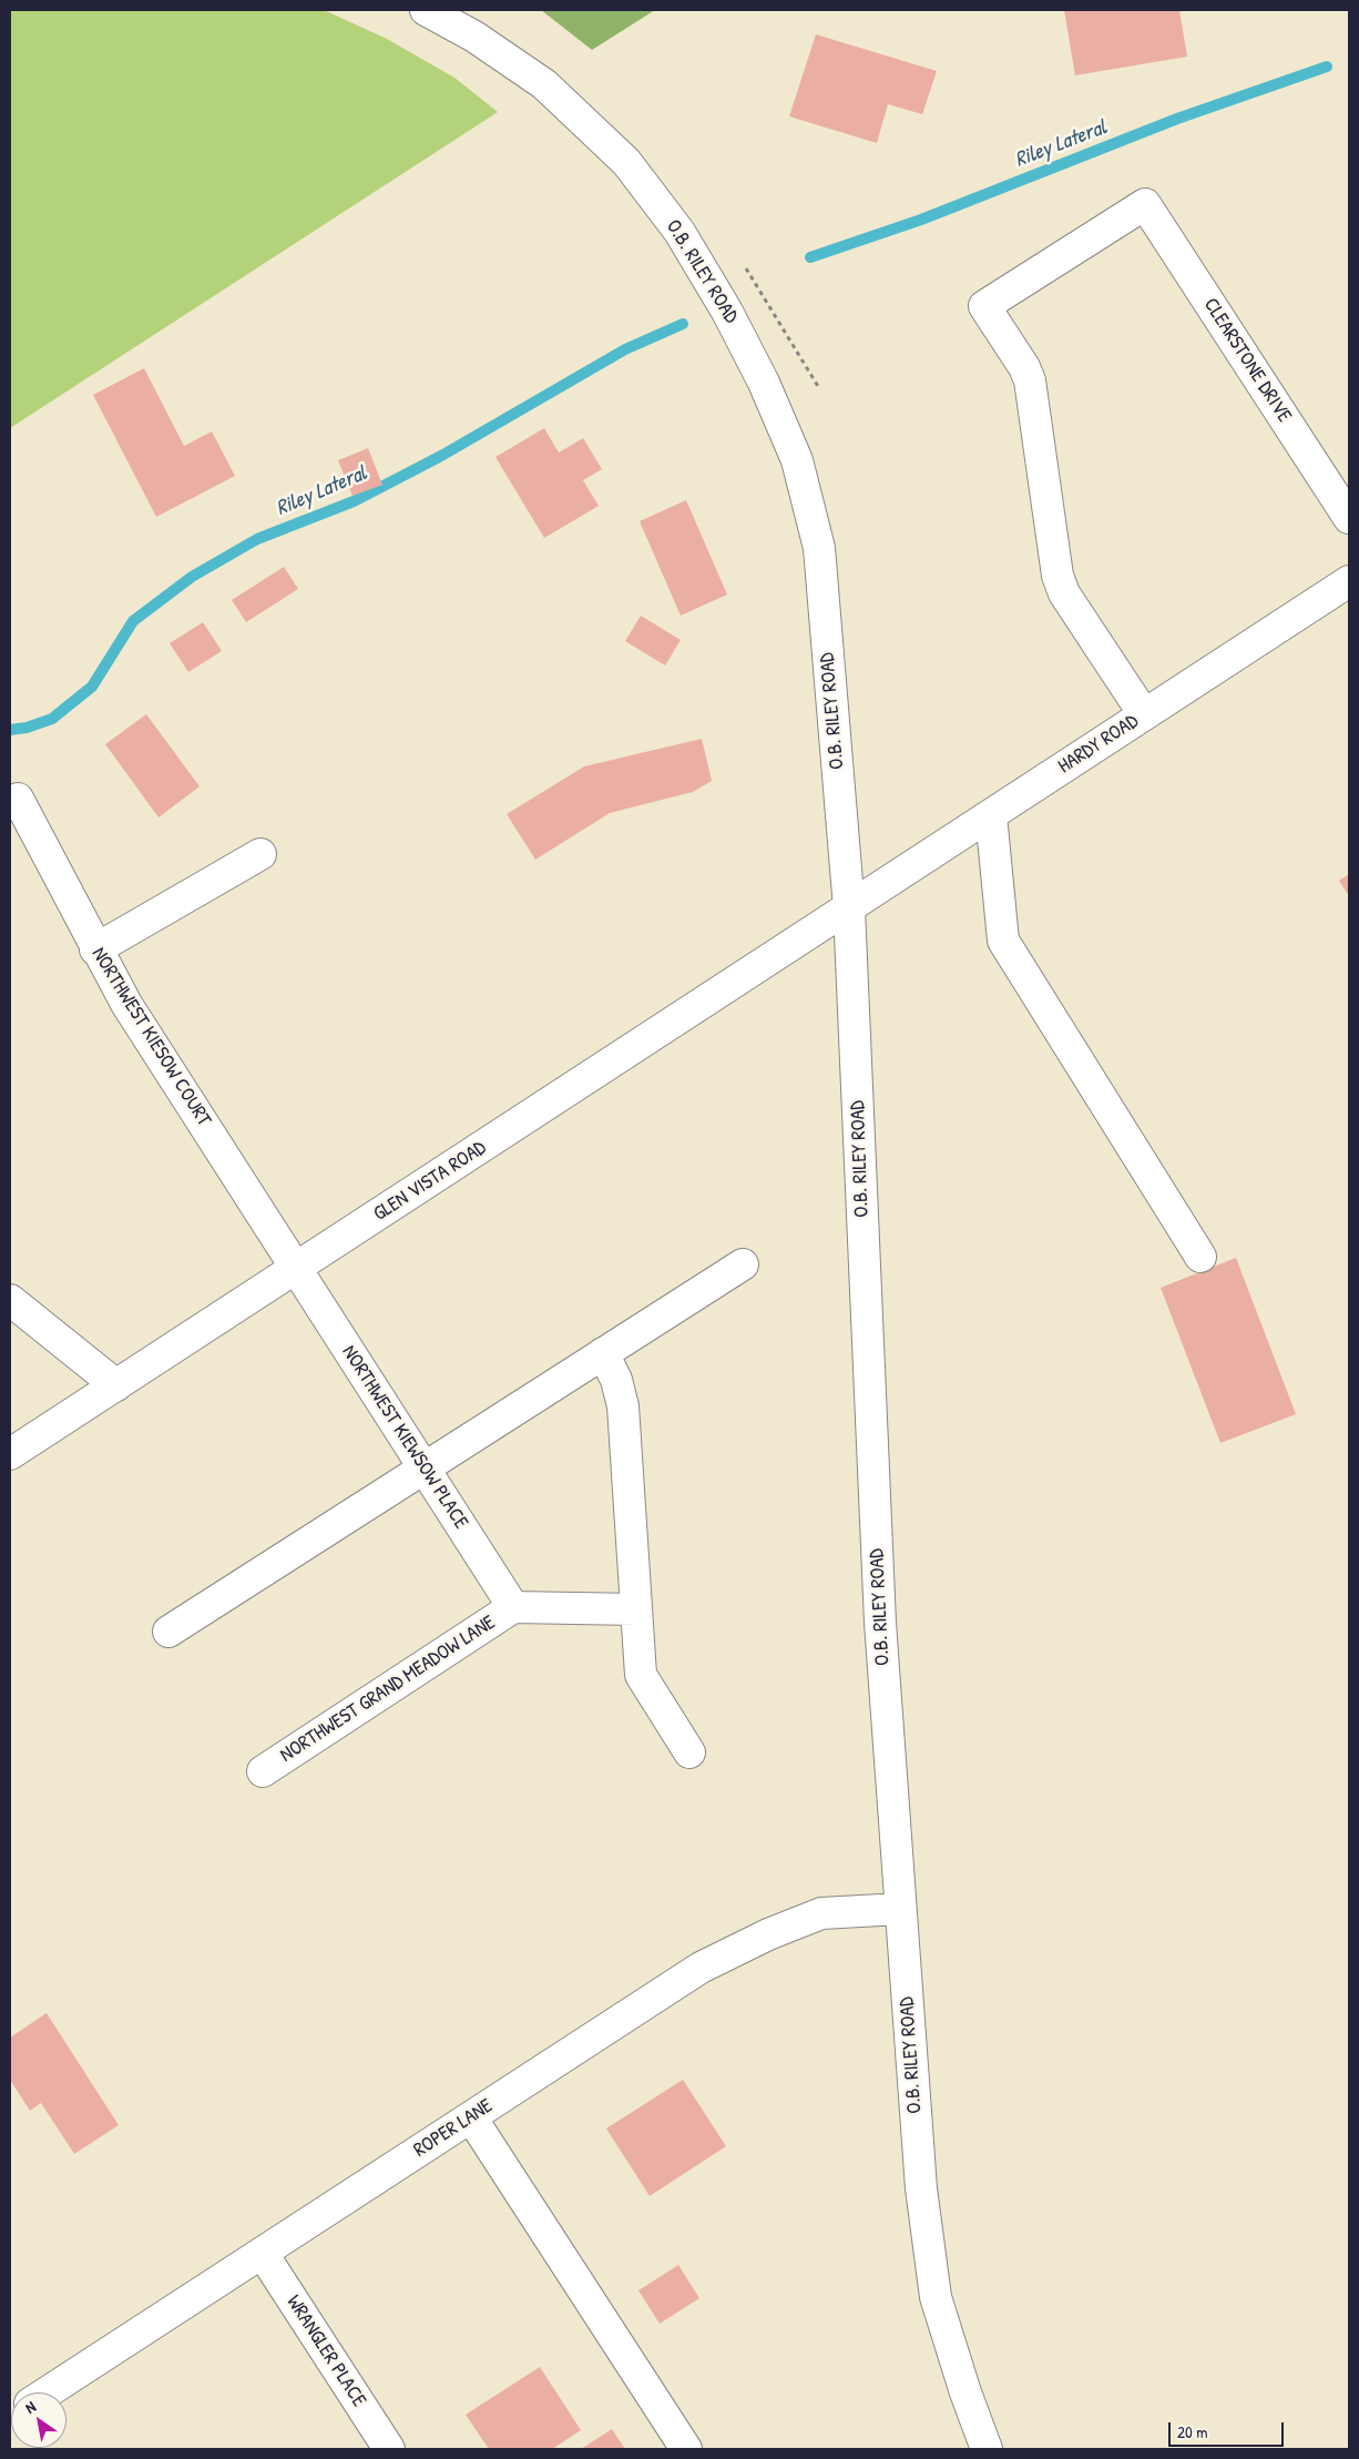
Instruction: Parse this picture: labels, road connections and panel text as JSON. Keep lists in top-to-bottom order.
{
  "streets": {
    "street": [
      "O.B. RILEY ROAD",
      "CLEARSTONE DRIVE",
      "HARDY ROAD",
      "NORTHWEST KIESOW COURT",
      "GLEN VISTA ROAD",
      "NORTHWEST KIEWSOW PLACE",
      "NORTHWEST GRAND MEADOW LANE",
      "ROPER LANE",
      "WRANGLER PLACE"
    ]
  },
  "crossings": [
    ["O.B. RILEY ROAD", "HARDY ROAD"],
    ["O.B. RILEY ROAD", "GLEN VISTA ROAD"],
    ["O.B. RILEY ROAD", "ROPER LANE"],
    ["CLEARSTONE DRIVE", "HARDY ROAD"],
    ["HARDY ROAD", "GLEN VISTA ROAD"],
    ["NORTHWEST KIESOW COURT", "GLEN VISTA ROAD"],
    ["NORTHWEST KIESOW COURT", "NORTHWEST KIEWSOW PLACE"],
    ["GLEN VISTA ROAD", "NORTHWEST KIEWSOW PLACE"],
    ["NORTHWEST KIEWSOW PLACE", "NORTHWEST GRAND MEADOW LANE"],
    ["ROPER LANE", "WRANGLER PLACE"]
  ],
  "water": ["Riley Lateral"],
  "scale_bar": "20 m",
  "north": "top left"
}
